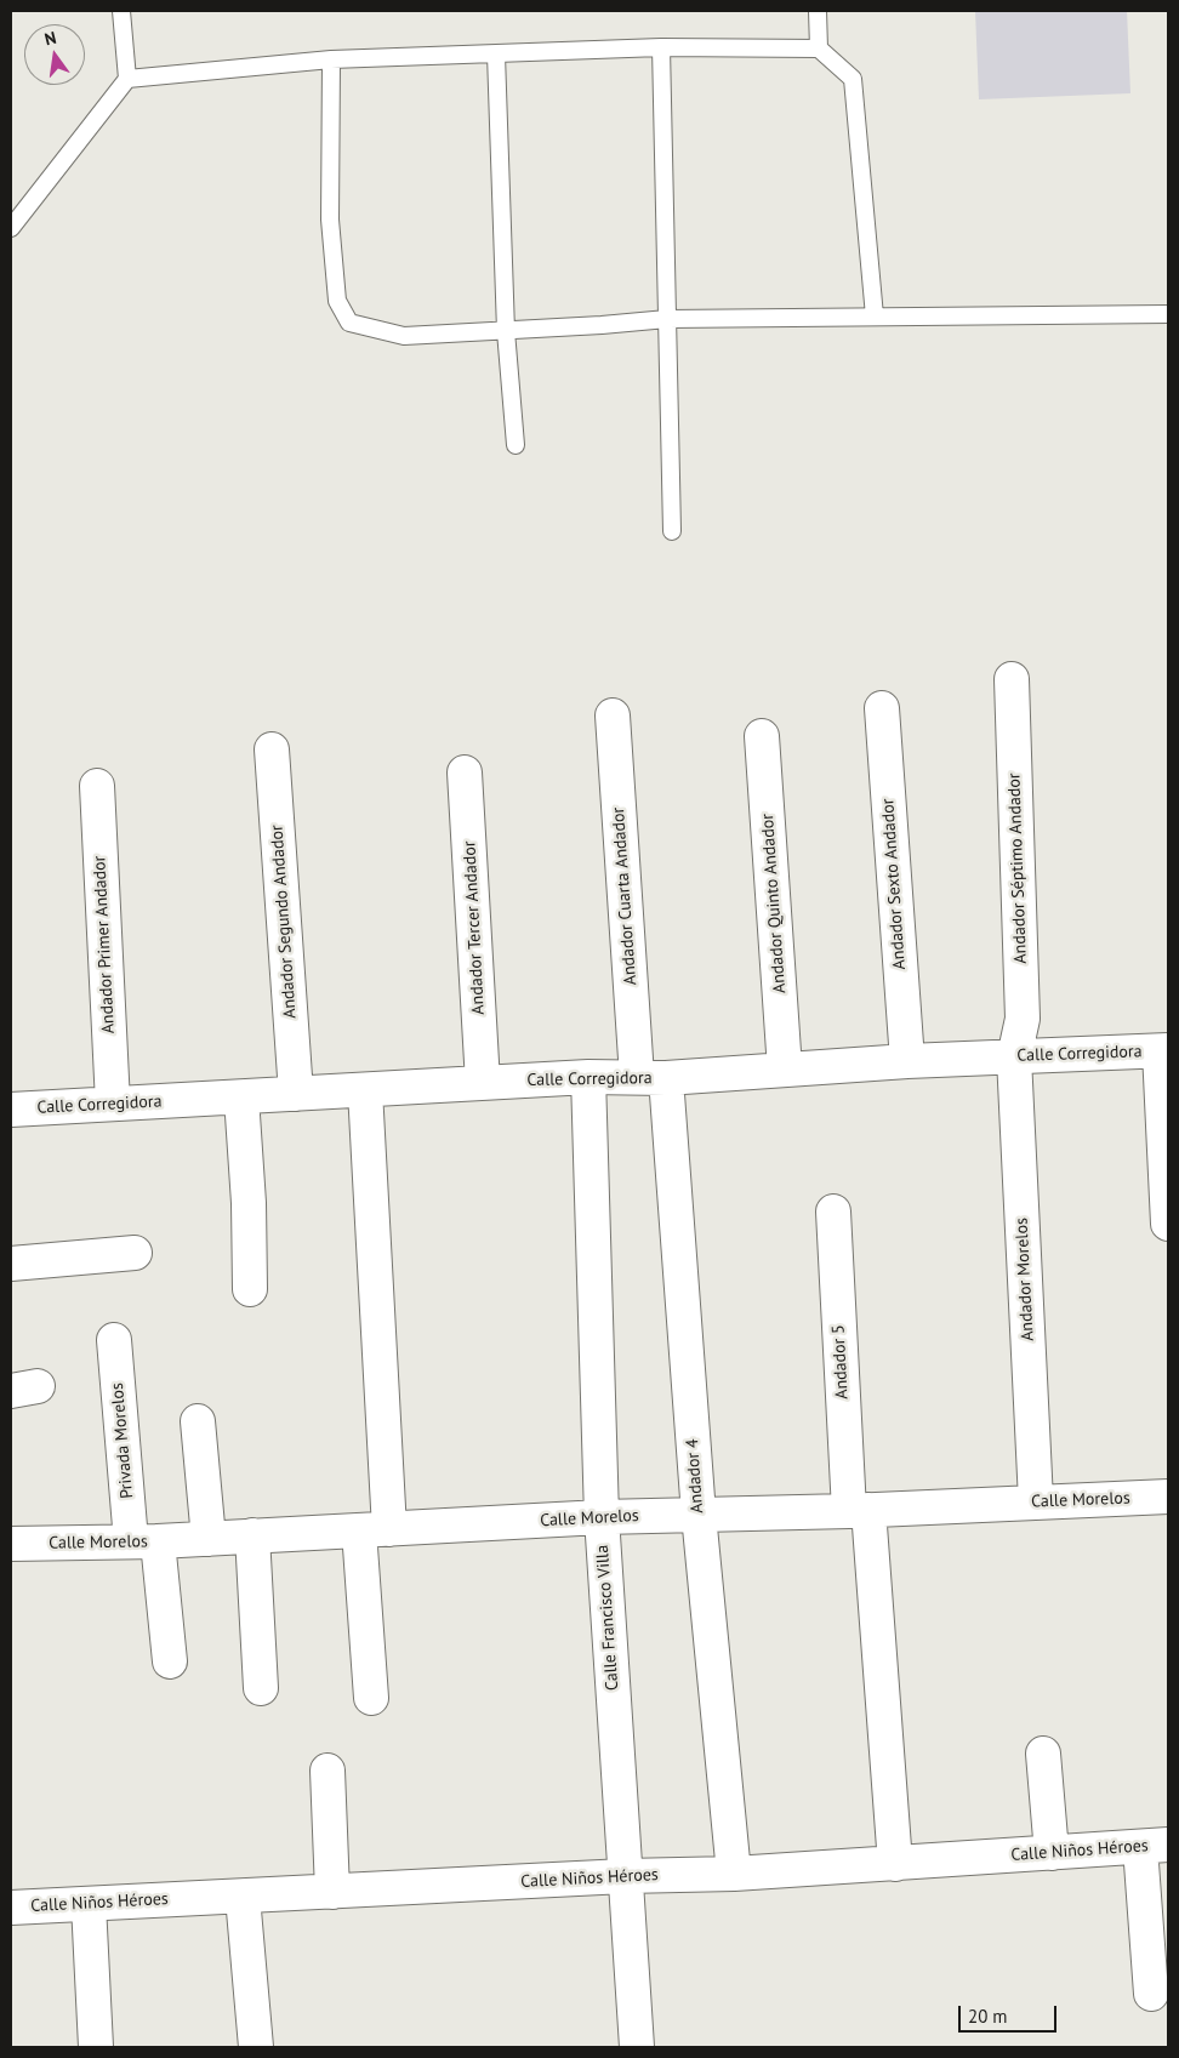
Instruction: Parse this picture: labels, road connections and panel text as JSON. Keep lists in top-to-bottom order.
{
  "streets": {
    "street": [
      "Andador Séptimo Andador",
      "Andador Sexto Andador",
      "Andador Cuarta Andador",
      "Andador Quinto Andador",
      "Andador Segundo Andador",
      "Andador Tercer Andador",
      "Andador Primer Andador",
      "Calle Corregidora",
      "Andador Morelos",
      "Andador 5",
      "Privada Morelos",
      "Andador 4",
      "Calle Morelos",
      "Calle Francisco Villa",
      "Calle Niños Héroes"
    ]
  },
  "crossings": [
    ["Andador Séptimo Andador", "Calle Corregidora"],
    ["Andador Séptimo Andador", "Andador Morelos"],
    ["Andador Sexto Andador", "Calle Corregidora"],
    ["Andador Cuarta Andador", "Calle Corregidora"],
    ["Andador Cuarta Andador", "Andador 4"],
    ["Andador Quinto Andador", "Calle Corregidora"],
    ["Andador Segundo Andador", "Calle Corregidora"],
    ["Andador Tercer Andador", "Calle Corregidora"],
    ["Andador Primer Andador", "Calle Corregidora"],
    ["Calle Corregidora", "Andador Morelos"],
    ["Calle Corregidora", "Andador 4"],
    ["Calle Corregidora", "Calle Francisco Villa"],
    ["Andador Morelos", "Calle Morelos"],
    ["Andador 5", "Calle Morelos"],
    ["Andador 5", "Calle Niños Héroes"],
    ["Privada Morelos", "Calle Morelos"],
    ["Andador 4", "Calle Morelos"],
    ["Andador 4", "Calle Niños Héroes"],
    ["Calle Morelos", "Calle Francisco Villa"],
    ["Calle Francisco Villa", "Calle Niños Héroes"]
  ],
  "scale_bar": "20 m",
  "north": "top"
}
